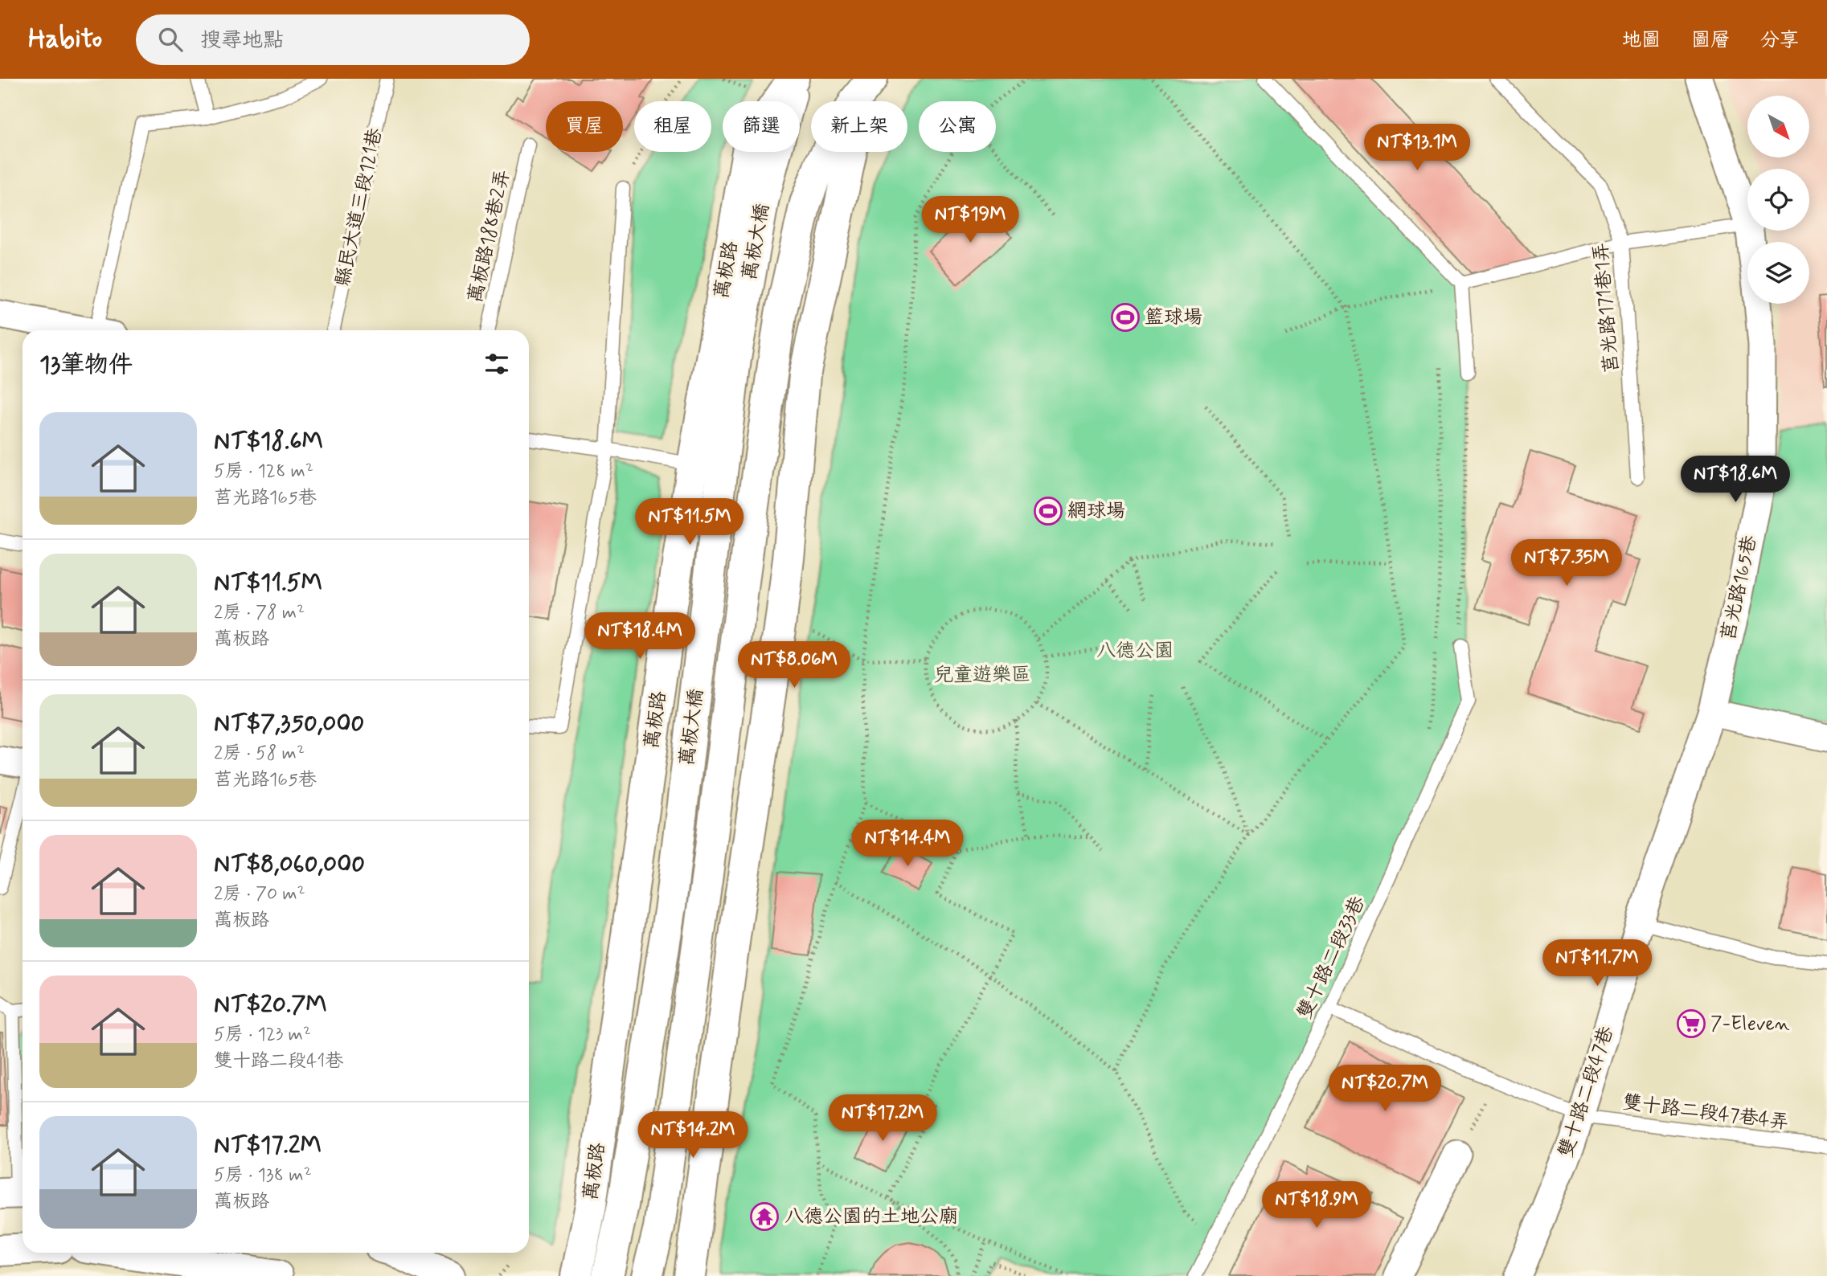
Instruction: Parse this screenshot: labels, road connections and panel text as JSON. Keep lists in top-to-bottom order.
{
  "streets": {
    "street": [
      "萬板大橋",
      "萬板路",
      "莒光路165巷",
      "雙十路二段47巷"
    ],
    "lane": [
      "縣民大道三段121巷",
      "萬板路188巷2弄",
      "莒光路171巷1弄",
      "雙十路二段33巷",
      "雙十路二段47巷4弄"
    ]
  },
  "crossings": [
    ["萬板大橋", "萬板路"],
    ["莒光路165巷", "雙十路二段47巷"],
    ["雙十路二段33巷", "雙十路二段47巷4弄"],
    ["雙十路二段47巷", "雙十路二段47巷4弄"]
  ],
  "parks": ["八德公園", "兒童遊樂區"],
  "places": {
    "sports": ["籃球場", "網球場"],
    "supermarket": ["7-Eleven"],
    "temple": ["八德公園的土地公廟"]
  },
  "north": "bottom right",
  "page": {
    "header": "Habito",
    "search": "搜尋地點",
    "nav": ["地圖", "圖層", "分享"],
    "chip": [
      "買屋",
      "租屋",
      "篩選",
      "新上架",
      "公寓"
    ],
    "price": [
      "NT$13.1M",
      "NT$19M",
      "NT$18.6M",
      "NT$11.5M",
      "NT$7.35M",
      "NT$18.4M",
      "NT$8.06M",
      "NT$14.4M",
      "NT$11.7M",
      "NT$20.7M",
      "NT$17.2M",
      "NT$14.2M",
      "NT$18.9M"
    ],
    "heading": "13筆物件",
    "list": [
      {
        "name": "NT$18.6M",
        "note": "5房 · 128 m² · 莒光路165巷"
      },
      {
        "name": "NT$11.5M",
        "note": "2房 · 78 m² · 萬板路"
      },
      {
        "name": "NT$7,350,000",
        "note": "2房 · 58 m² · 莒光路165巷"
      },
      {
        "name": "NT$8,060,000",
        "note": "2房 · 70 m² · 萬板路"
      },
      {
        "name": "NT$20.7M",
        "note": "5房 · 123 m² · 雙十路二段41巷"
      },
      {
        "name": "NT$17.2M",
        "note": "5房 · 138 m² · 萬板路"
      }
    ]
  }
}
